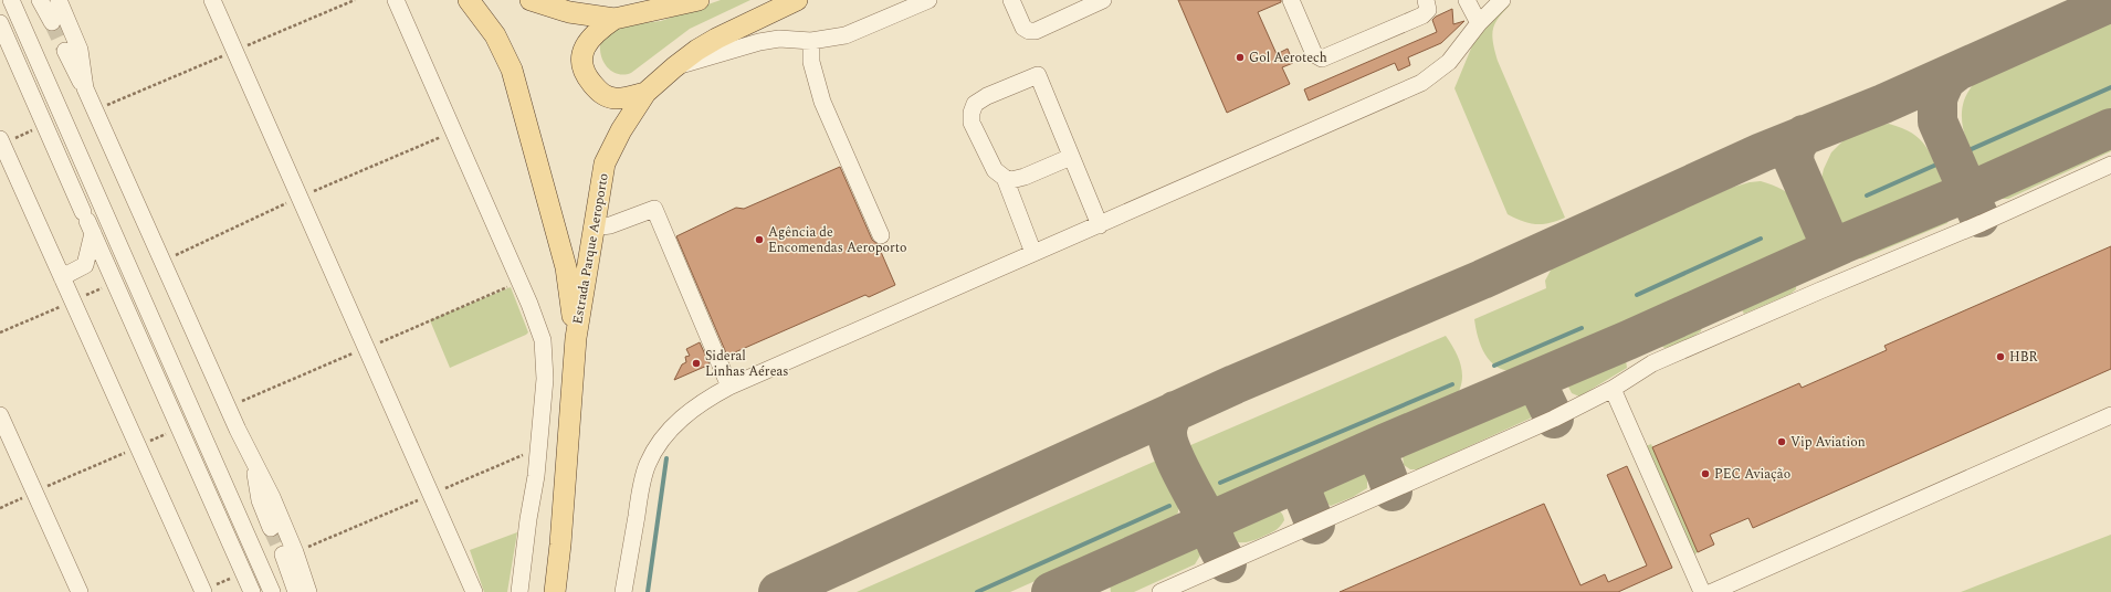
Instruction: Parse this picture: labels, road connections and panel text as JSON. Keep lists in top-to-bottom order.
{
  "streets": {
    "main road": ["Estrada Parque Aeroporto"]
  },
  "places": [
    "Gol Aerotech",
    "Agência de Encomendas Aeroporto",
    "HBR",
    "Sideral Linhas Aéreas",
    "Vip Aviation",
    "PEC Aviação"
  ]
}
